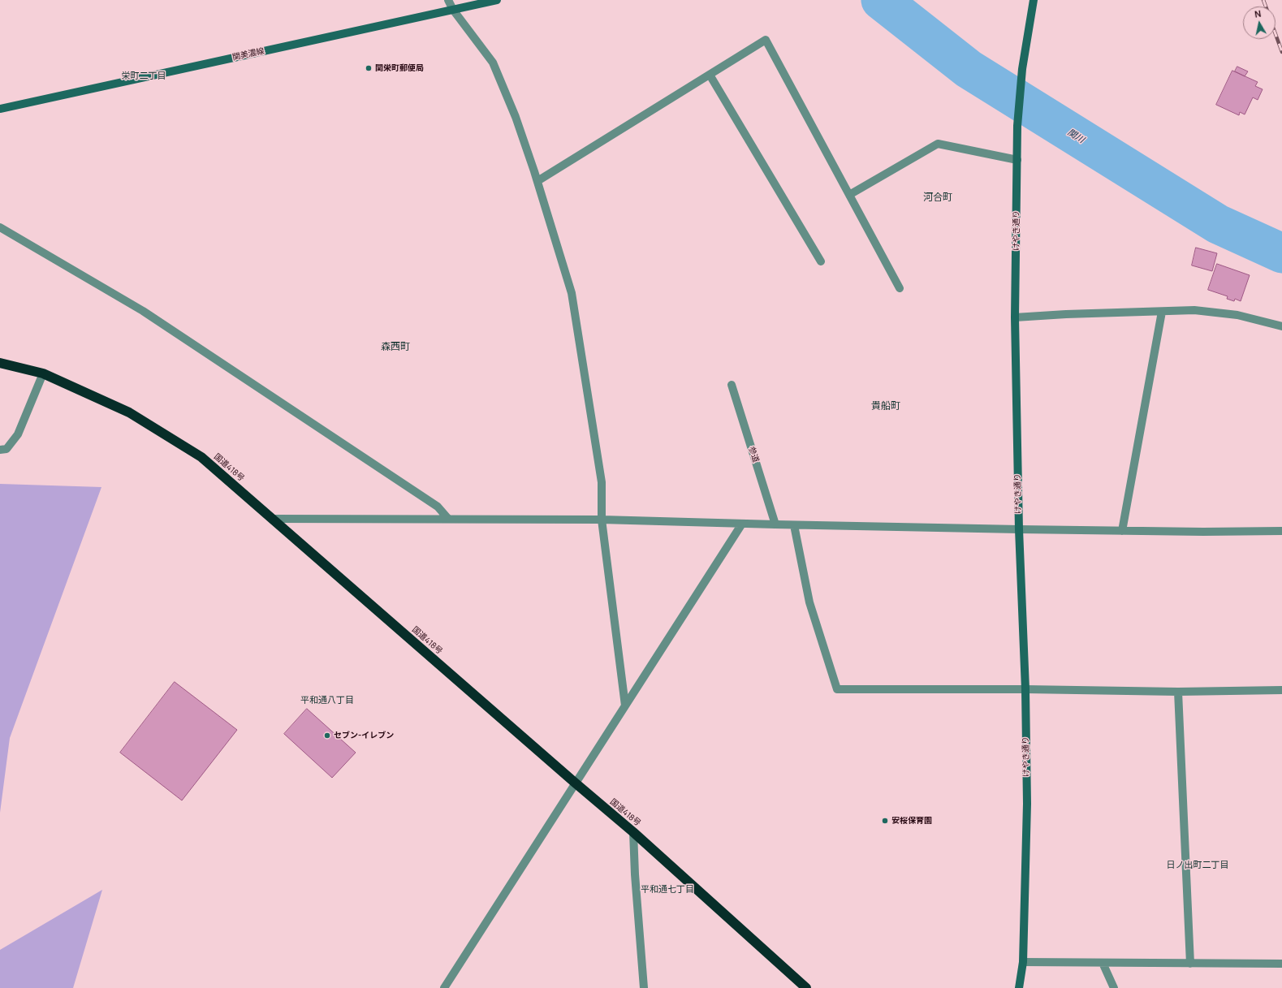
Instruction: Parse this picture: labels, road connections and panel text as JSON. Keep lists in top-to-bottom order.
{
  "streets": {
    "highway": ["国道418号"],
    "street": ["関美濃線", "けやき通り", "参道"]
  },
  "districts": [
    "栄町二丁目",
    "河合町",
    "森西町",
    "貴船町",
    "平和通八丁目",
    "日ノ出町二丁目",
    "平和通七丁目"
  ],
  "water": ["関川"],
  "places": ["関栄町郵便局", "セブン-イレブン", "安桜保育園"],
  "north": "top"
}
